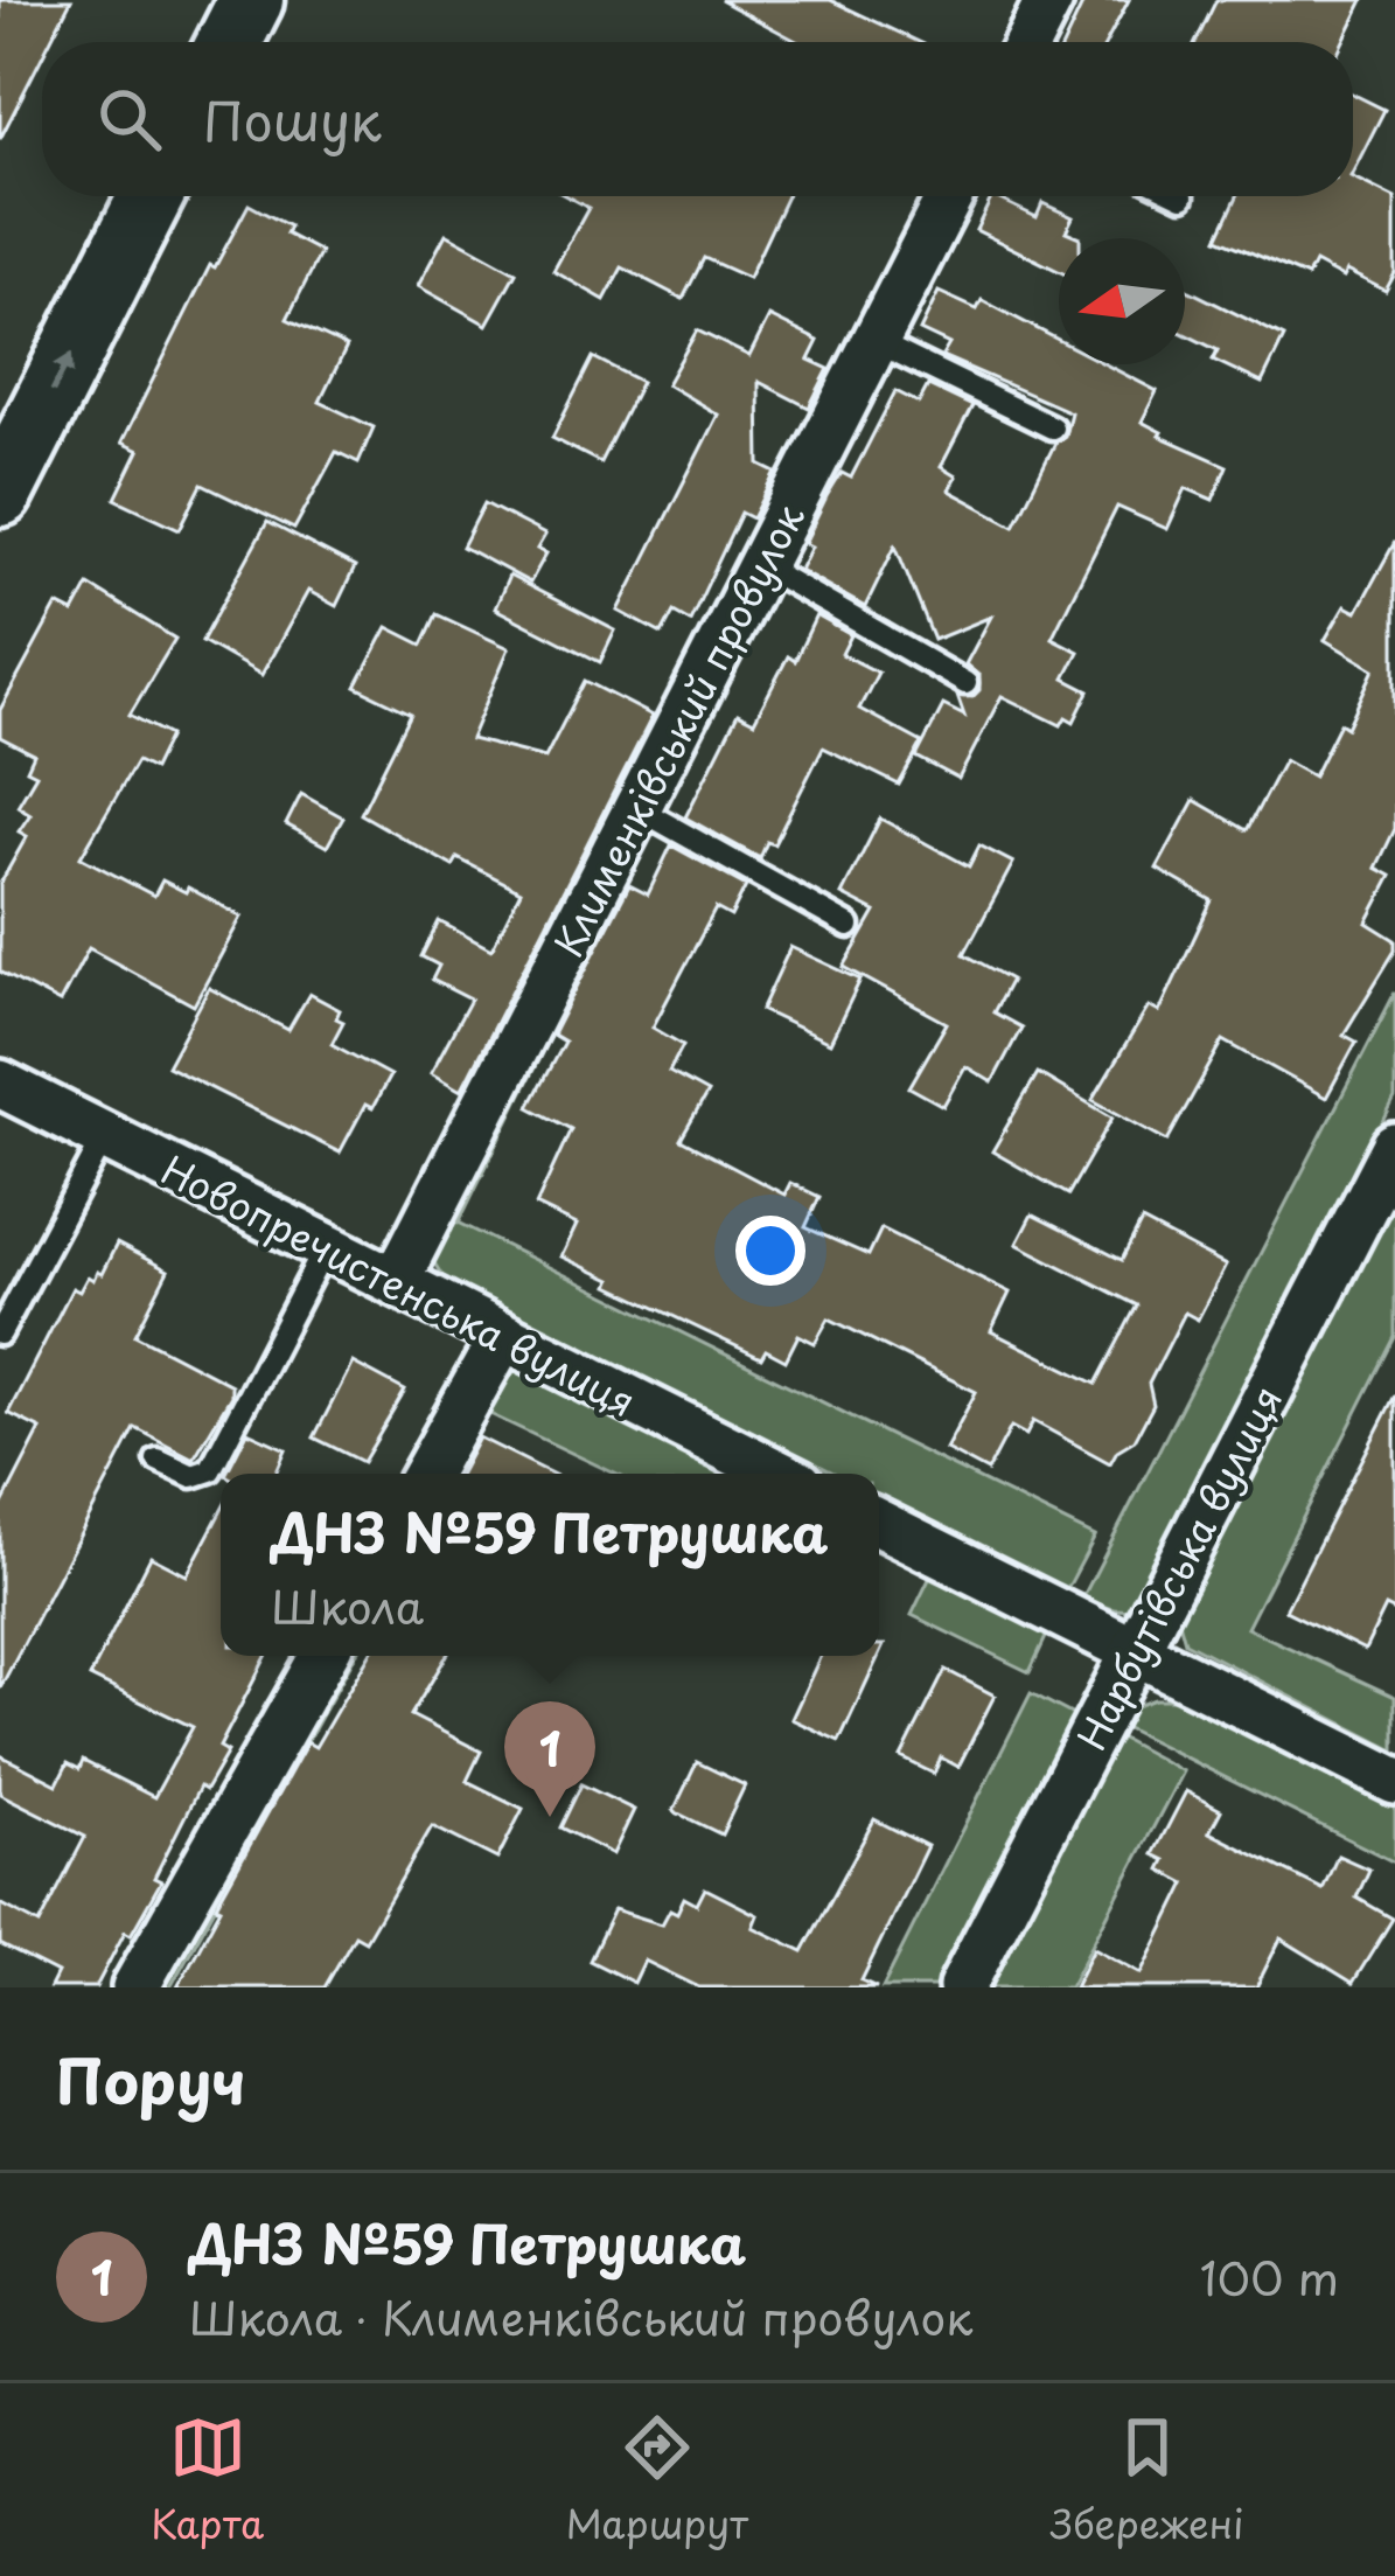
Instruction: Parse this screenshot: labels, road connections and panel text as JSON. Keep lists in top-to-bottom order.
{
  "streets": {
    "street": ["Клименківський провулок", "Новопречистенська вулиця", "Нарбутівська вулиця"]
  },
  "crossings": [
    ["Клименківський провулок", "Новопречистенська вулиця"]
  ],
  "north": "left",
  "page": {
    "search": "Пошук",
    "popup": ["ДНЗ №59 Петрушка", "Школа"],
    "pins": "1",
    "heading": "Поруч",
    "list": [
      {
        "mark": "1",
        "name": "ДНЗ №59 Петрушка",
        "note": "Школа · Клименківський провулок",
        "value": "100 m"
      }
    ],
    "nav": ["Карта", "Маршрут", "Збережені"]
  }
}
